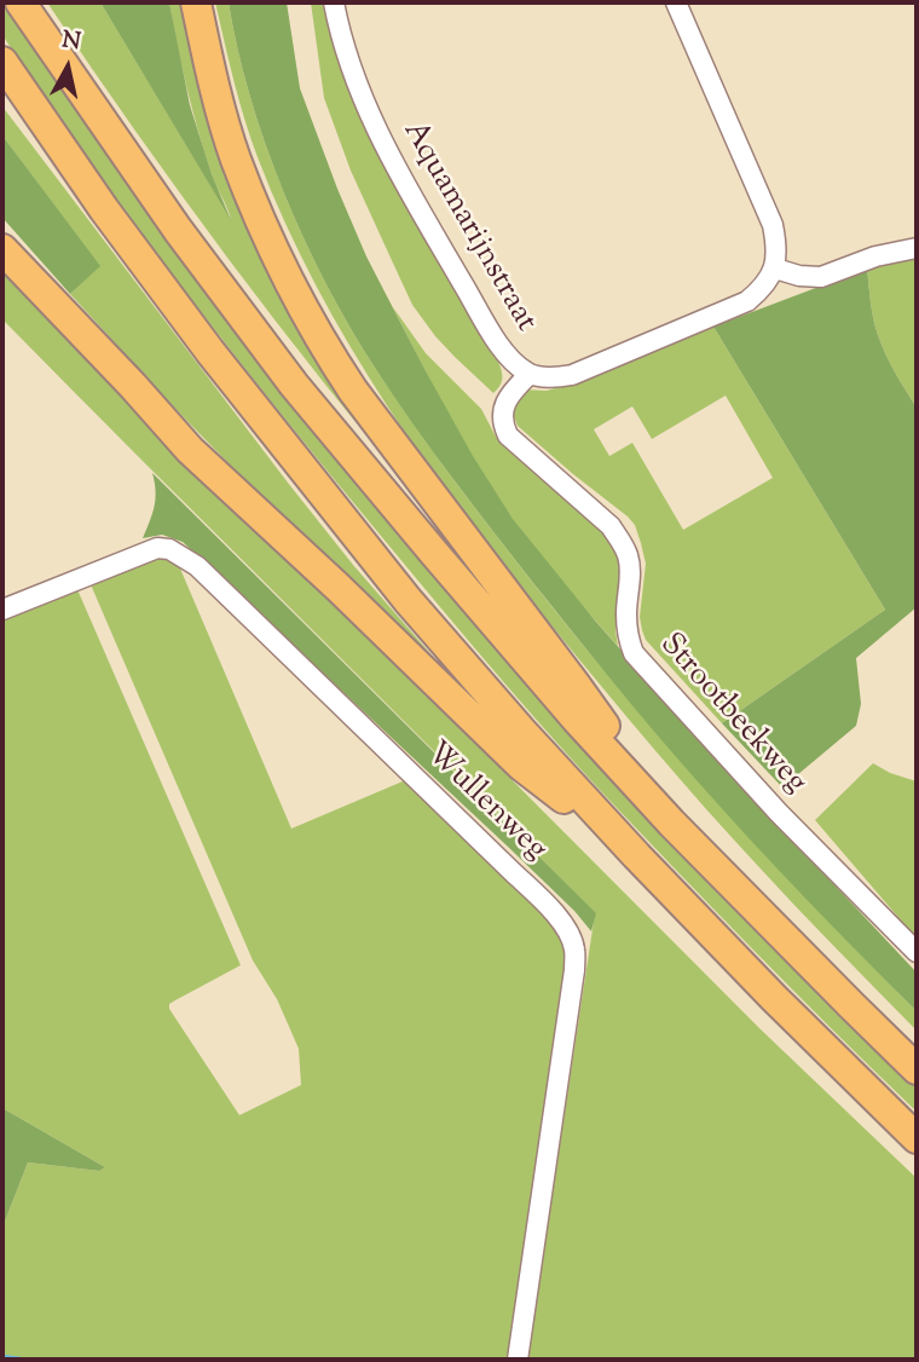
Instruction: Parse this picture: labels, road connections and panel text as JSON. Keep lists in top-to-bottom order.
{
  "streets": {
    "street": ["Aquamarijnstraat", "Strootbeekweg", "Wullenweg"]
  },
  "crossings": [
    ["Aquamarijnstraat", "Strootbeekweg"]
  ],
  "north": "top"
}
